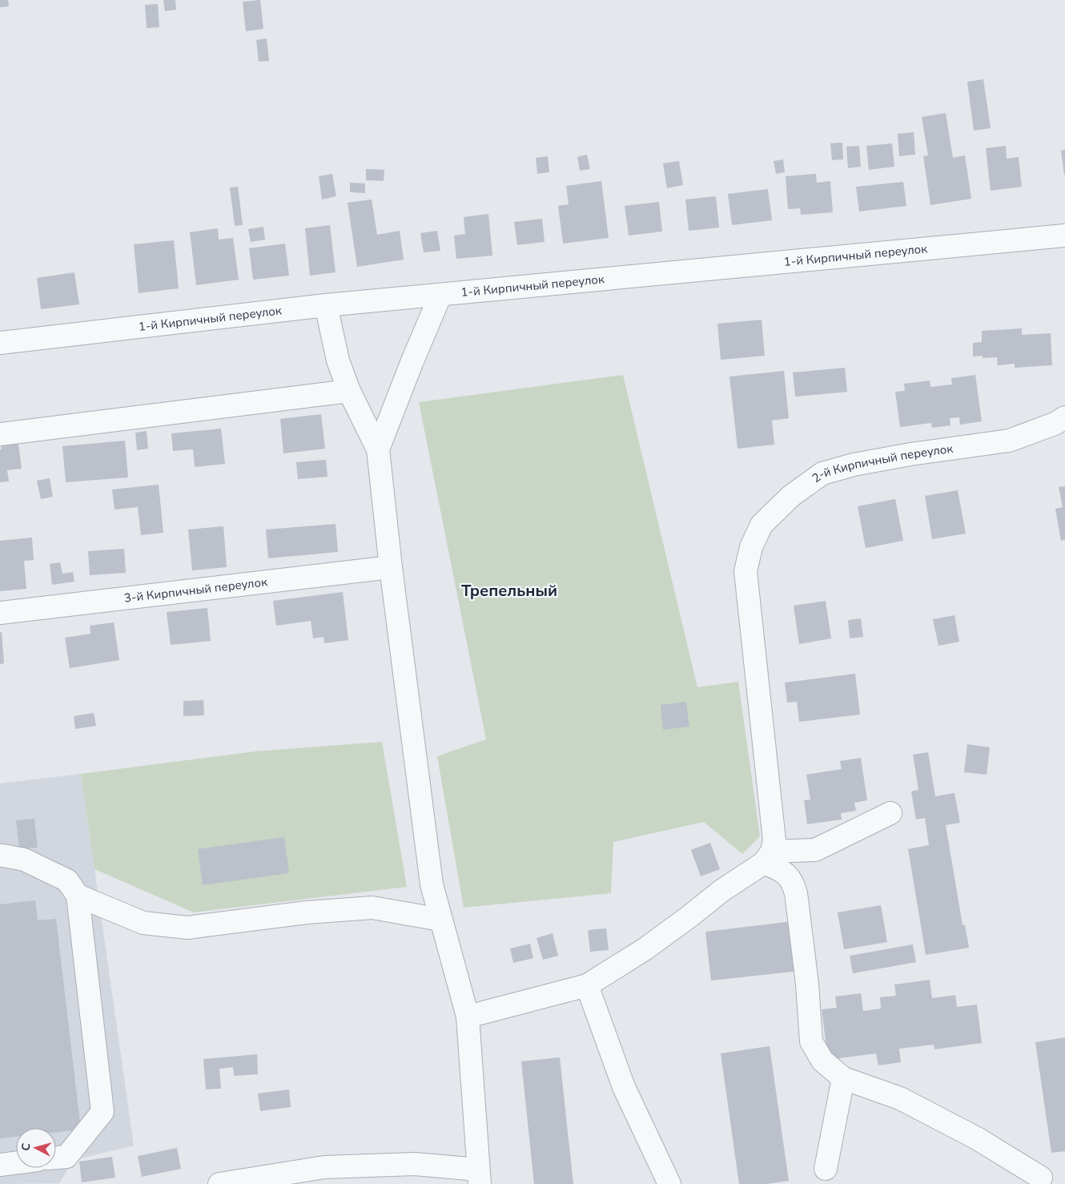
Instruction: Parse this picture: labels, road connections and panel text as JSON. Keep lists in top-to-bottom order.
{
  "streets": {
    "street": ["1-й Кирпичный переулок", "2-й Кирпичный переулок", "3-й Кирпичный переулок"]
  },
  "districts": ["Трепельный"],
  "north": "left"
}
